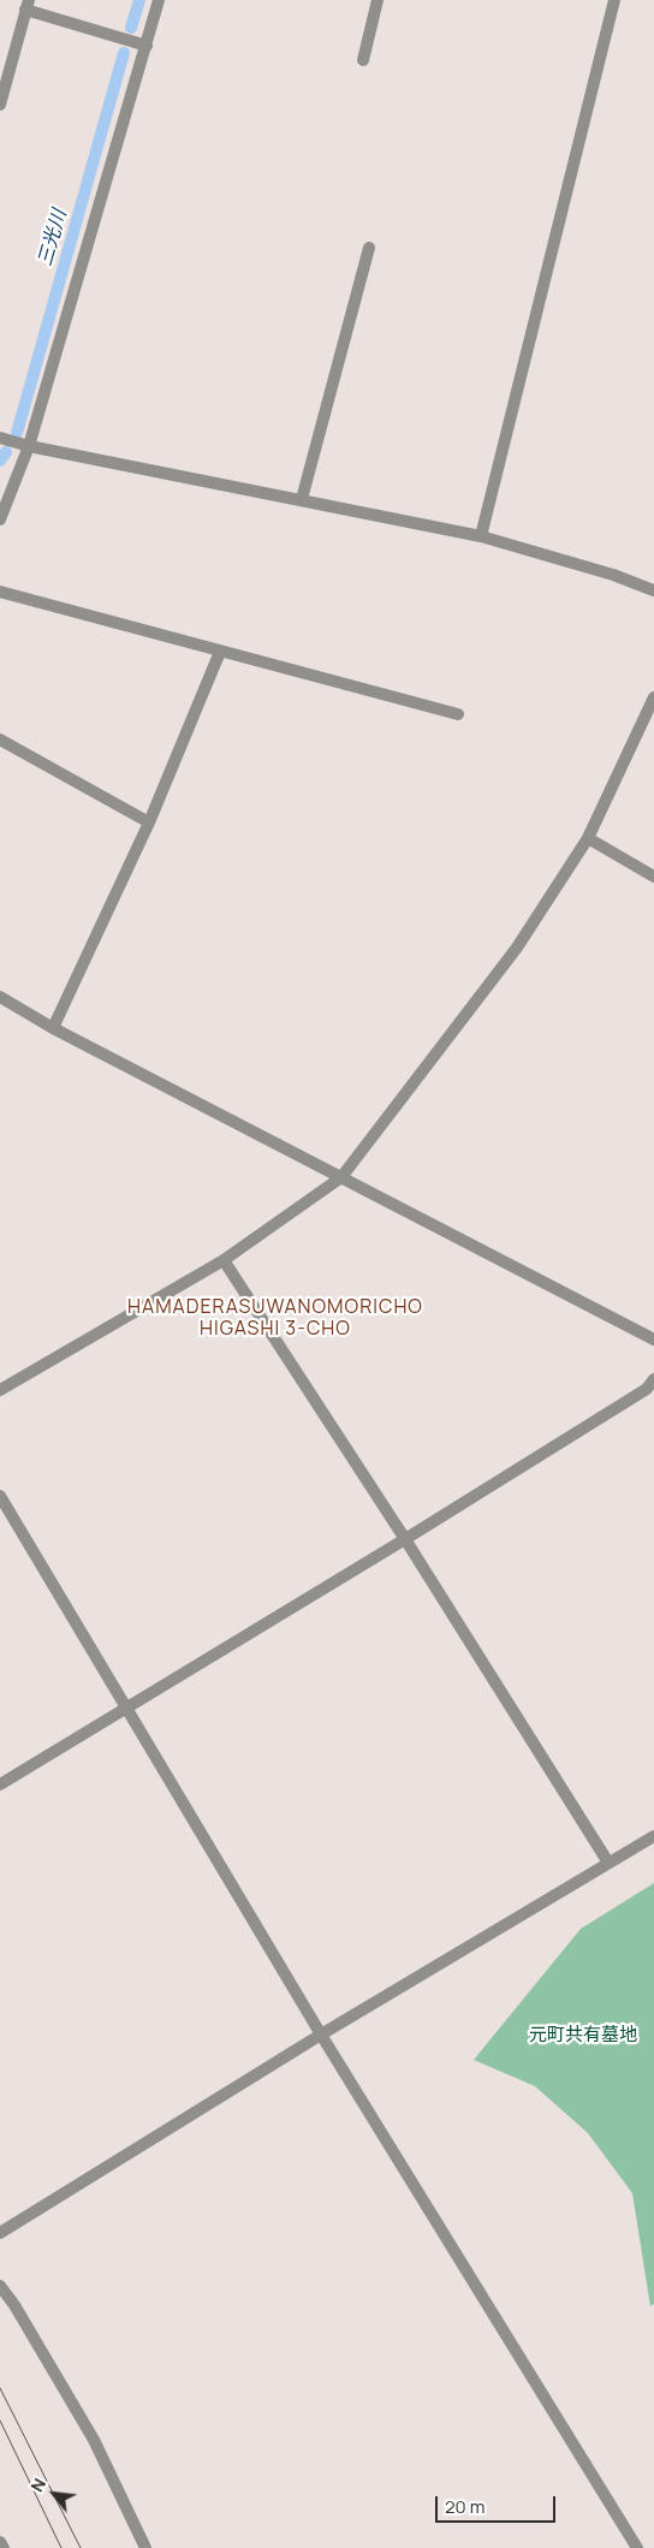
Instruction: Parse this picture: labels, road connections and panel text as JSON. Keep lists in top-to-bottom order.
{
  "districts": ["HAMADERASUWANOMORICHO HIGASHI 3-CHO"],
  "water": ["三光川"],
  "parks": ["元町共有墓地"],
  "scale_bar": "20 m",
  "north": "top left"
}
